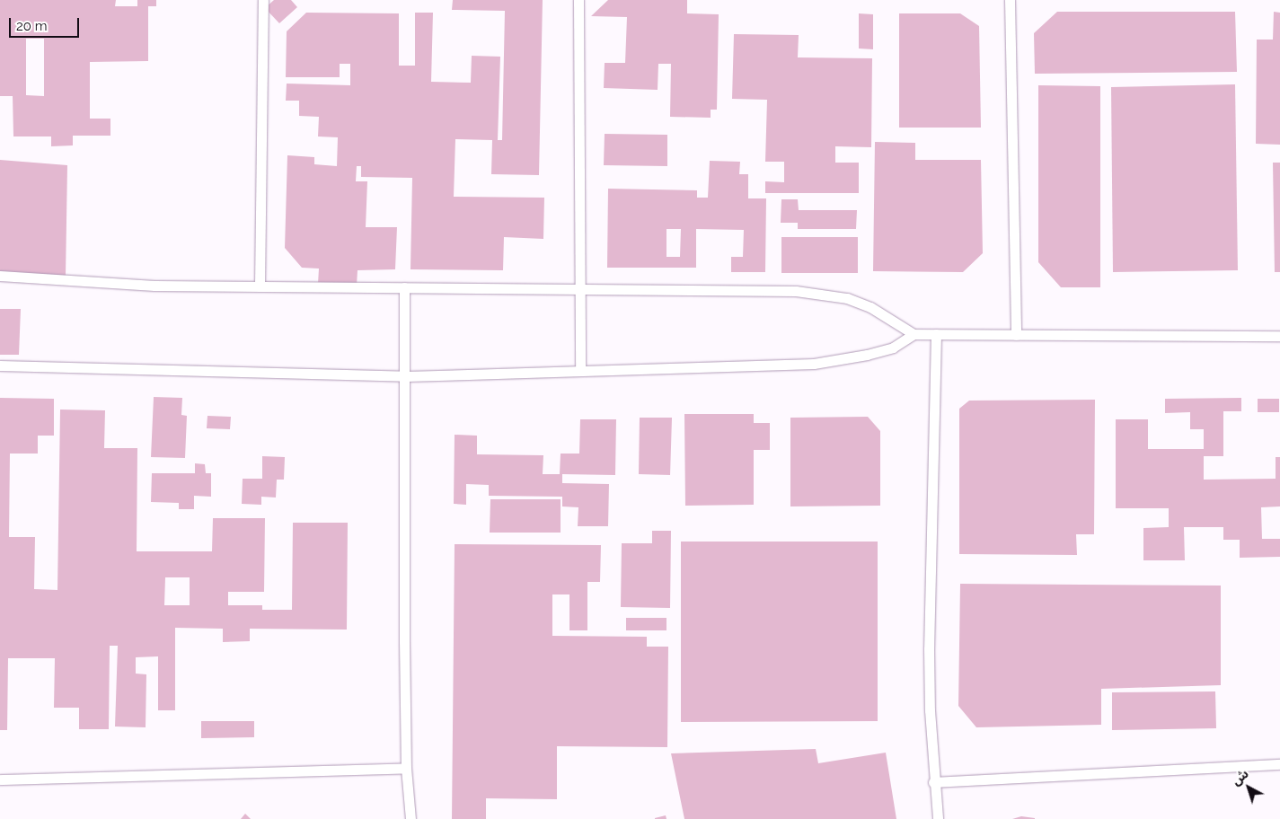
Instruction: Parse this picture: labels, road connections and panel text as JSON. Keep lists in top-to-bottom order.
{
  "scale_bar": "20 m",
  "north": "top left"
}
